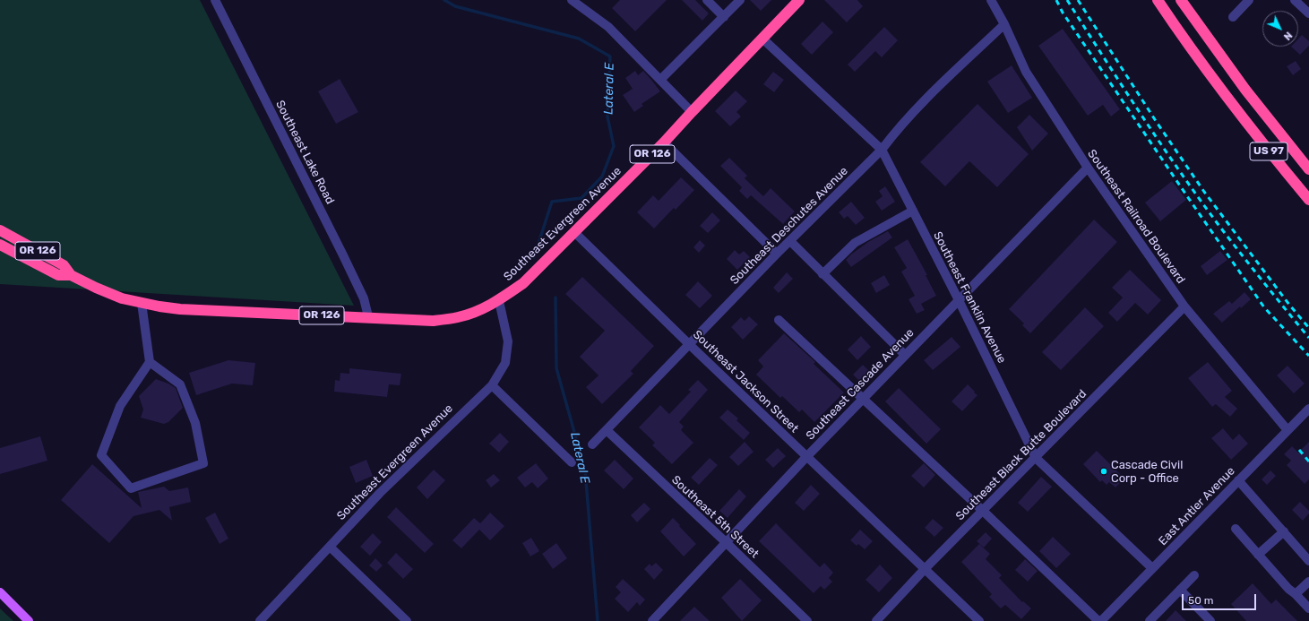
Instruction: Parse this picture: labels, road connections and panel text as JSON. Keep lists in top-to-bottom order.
{
  "streets": {
    "highway": ["US 97", "OR 126", "Southeast Evergreen Avenue"],
    "street": [
      "Southeast Lake Road",
      "Southeast Railroad Boulevard",
      "Southeast Deschutes Avenue",
      "Southeast Franklin Avenue",
      "Southeast Jackson Street",
      "Southeast Cascade Avenue",
      "Southeast Black Butte Boulevard",
      "East Antler Avenue",
      "Southeast 5th Street"
    ]
  },
  "crossings": [
    ["Southeast Lake Road", "OR 126"],
    ["OR 126", "Southeast Evergreen Avenue"],
    ["Southeast Railroad Boulevard", "Southeast Deschutes Avenue"],
    ["Southeast Railroad Boulevard", "Southeast Cascade Avenue"],
    ["Southeast Railroad Boulevard", "Southeast Black Butte Boulevard"],
    ["Southeast Railroad Boulevard", "East Antler Avenue"],
    ["Southeast Evergreen Avenue", "Southeast Franklin Avenue"],
    ["Southeast Evergreen Avenue", "Southeast Jackson Street"],
    ["Southeast Deschutes Avenue", "Southeast Franklin Avenue"],
    ["Southeast Deschutes Avenue", "Southeast Jackson Street"],
    ["Southeast Deschutes Avenue", "Southeast 5th Street"],
    ["Southeast Franklin Avenue", "Southeast Cascade Avenue"],
    ["Southeast Franklin Avenue", "Southeast Black Butte Boulevard"],
    ["Southeast Franklin Avenue", "East Antler Avenue"],
    ["Southeast Jackson Street", "Southeast Cascade Avenue"],
    ["Southeast Jackson Street", "Southeast Black Butte Boulevard"],
    ["Southeast Cascade Avenue", "Southeast 5th Street"]
  ],
  "water": ["Lateral E"],
  "places": ["Cascade Civil Corp - Office"],
  "scale_bar": "50 m",
  "north": "bottom right"
}
